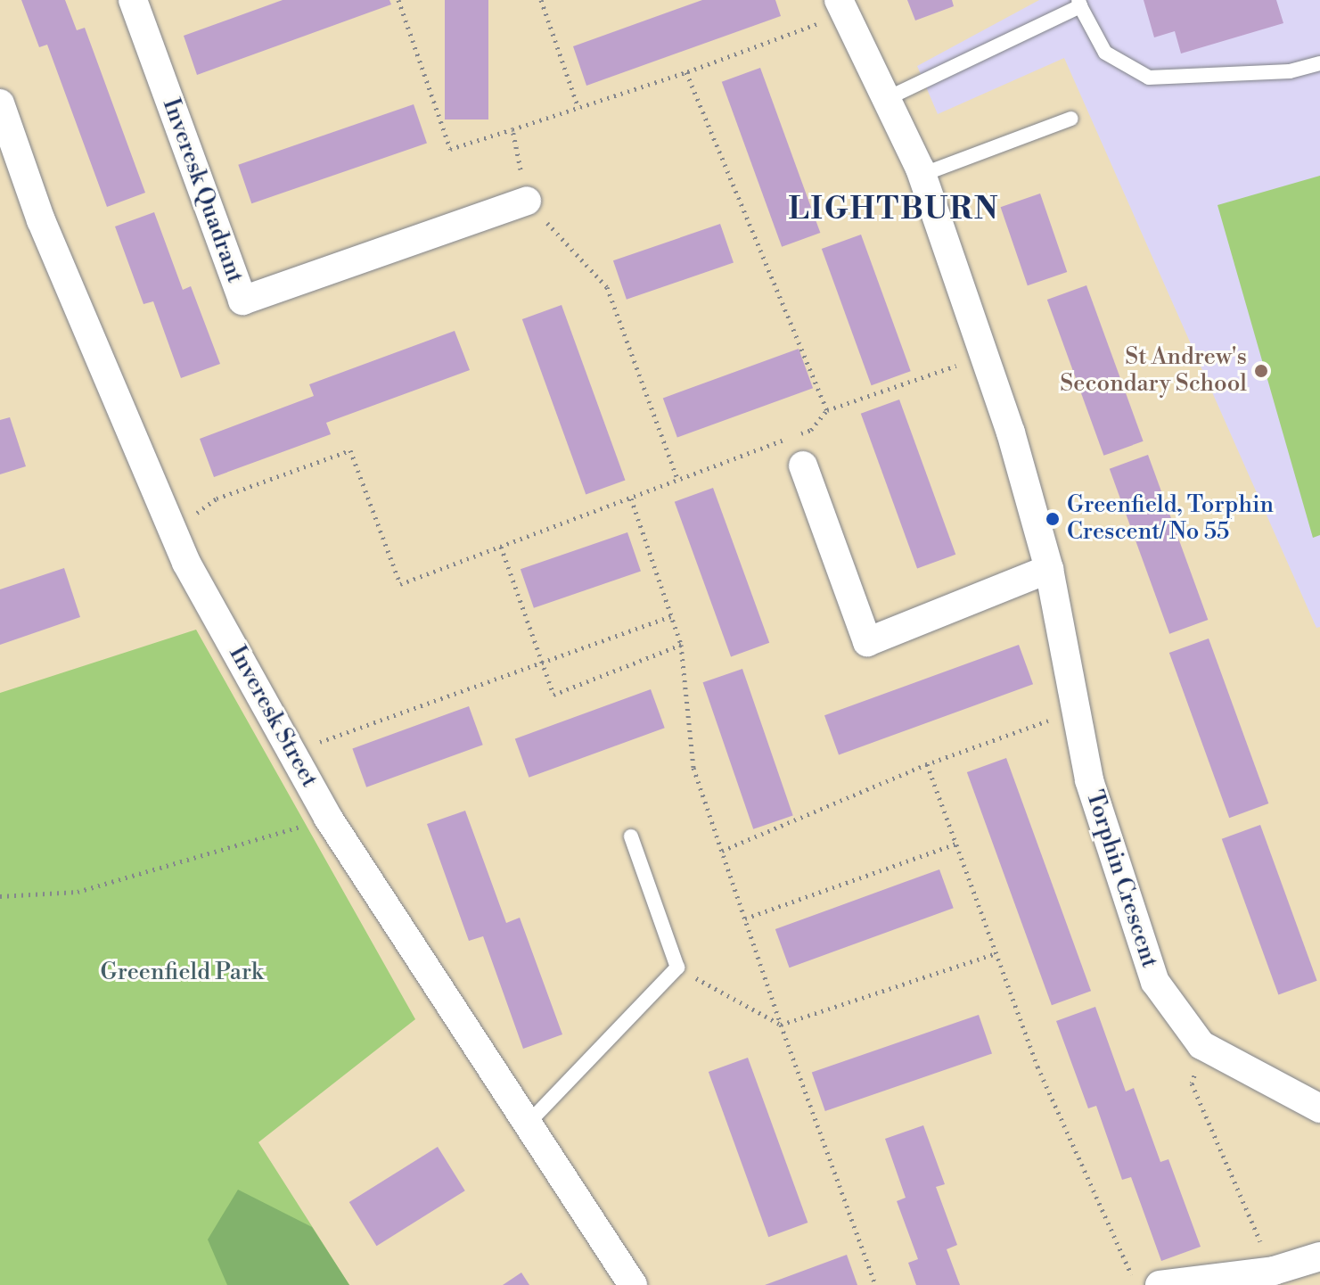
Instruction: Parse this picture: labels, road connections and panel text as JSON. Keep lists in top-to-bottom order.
{
  "streets": {
    "street": ["Inveresk Quadrant", "Inveresk Street", "Torphin Crescent"]
  },
  "districts": ["LIGHTBURN"],
  "parks": ["Greenfield Park"],
  "places": ["St Andrew's Secondary School", "Greenfield, Torphin Crescent/ No 55"]
}
